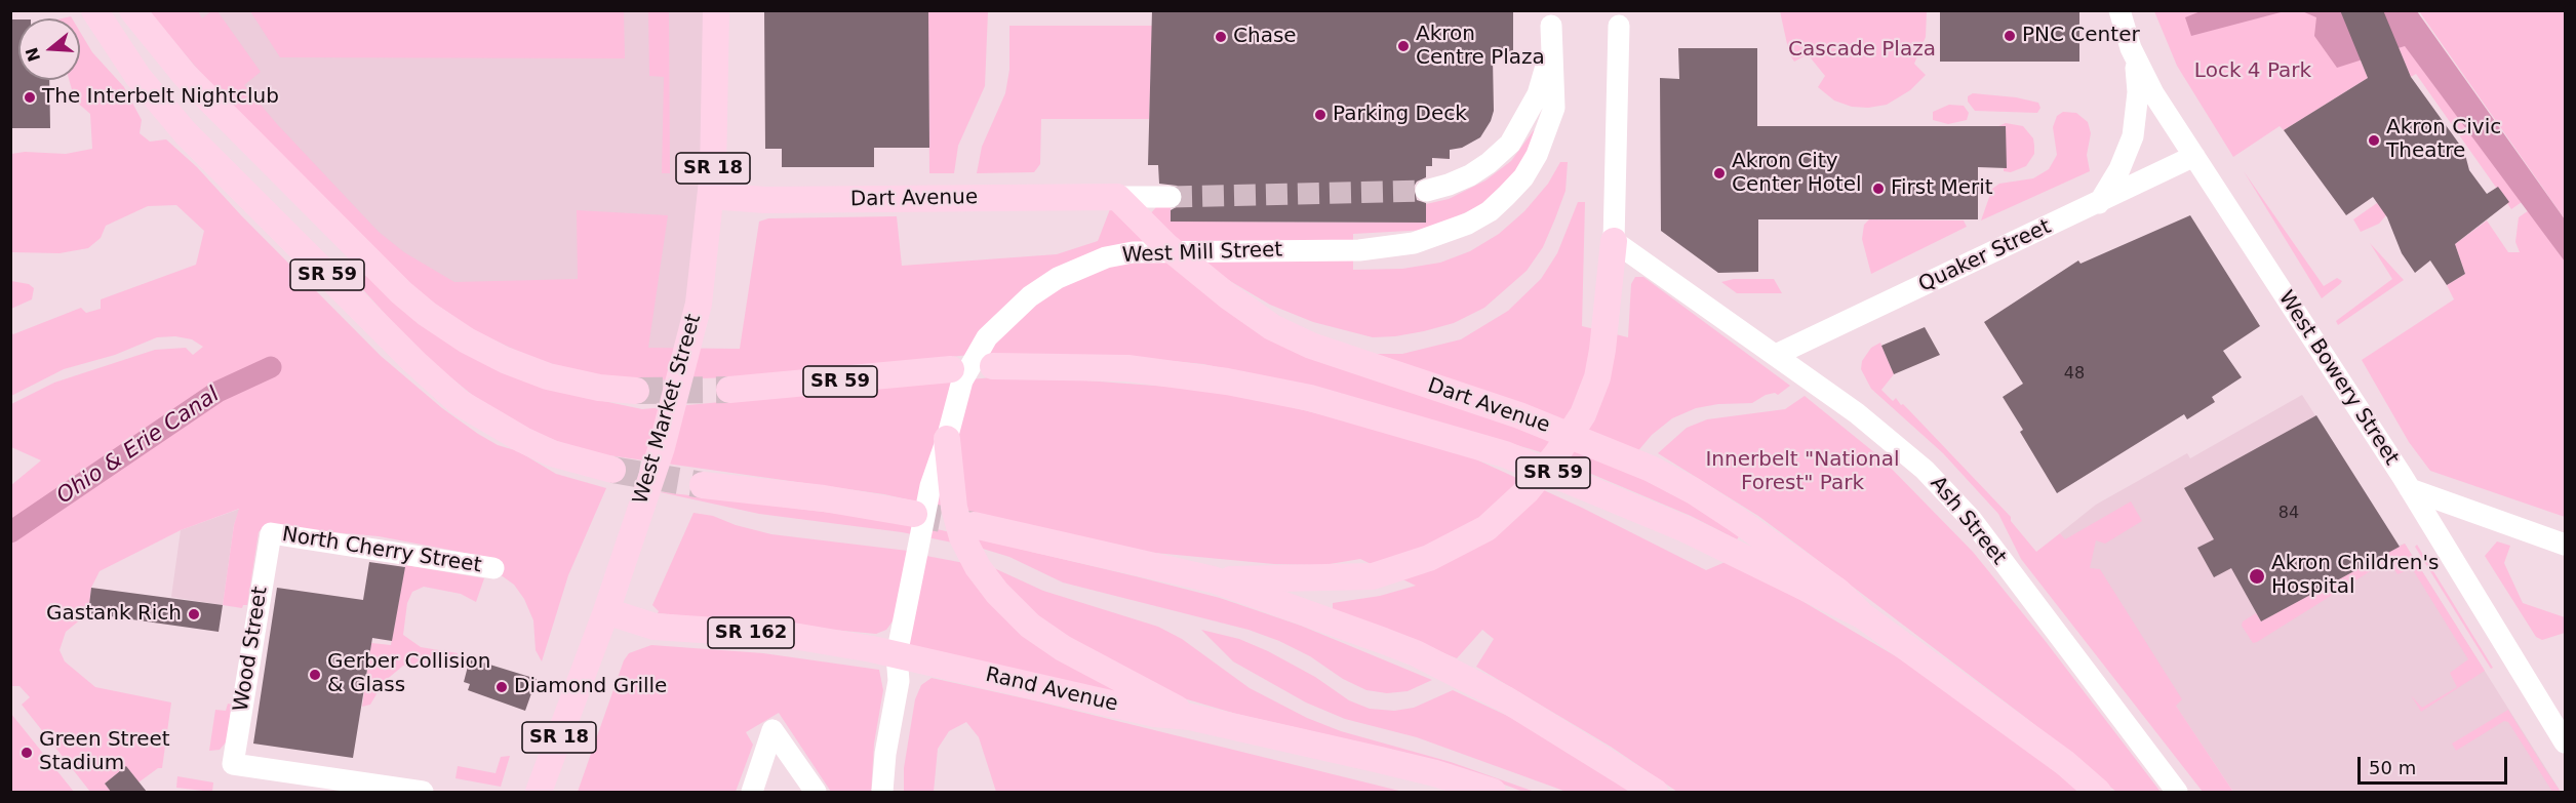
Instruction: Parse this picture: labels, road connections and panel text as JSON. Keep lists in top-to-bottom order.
{
  "streets": {
    "main road": [
      "SR 18",
      "Dart Avenue",
      "SR 59",
      "West Market Street",
      "SR 162",
      "Rand Avenue"
    ],
    "street": [
      "West Mill Street",
      "Quaker Street",
      "West Bowery Street",
      "Ash Street",
      "North Cherry Street",
      "Wood Street"
    ]
  },
  "crossings": [
    ["Dart Avenue", "SR 59"],
    ["Dart Avenue", "West Market Street"],
    ["West Mill Street", "Rand Avenue"],
    ["Quaker Street", "West Bowery Street"],
    ["Quaker Street", "Ash Street"],
    ["West Market Street", "Rand Avenue"],
    ["North Cherry Street", "Wood Street"]
  ],
  "water": ["Ohio & Erie Canal"],
  "parks": ["Cascade Plaza", "Lock 4 Park", "Innerbelt \"National Forest\" Park"],
  "places": [
    "PNC Center",
    "Chase",
    "Akron Centre Plaza",
    "The Interbelt Nightclub",
    "Parking Deck",
    "Akron Civic Theatre",
    "Akron City Center Hotel",
    "First Merit",
    "Akron Children's Hospital",
    "Gastank Rich",
    "Gerber Collision & Glass",
    "Diamond Grille",
    "Green Street Stadium"
  ],
  "house_numbers": ["48", "84"],
  "scale_bar": "50 m",
  "north": "left"
}
